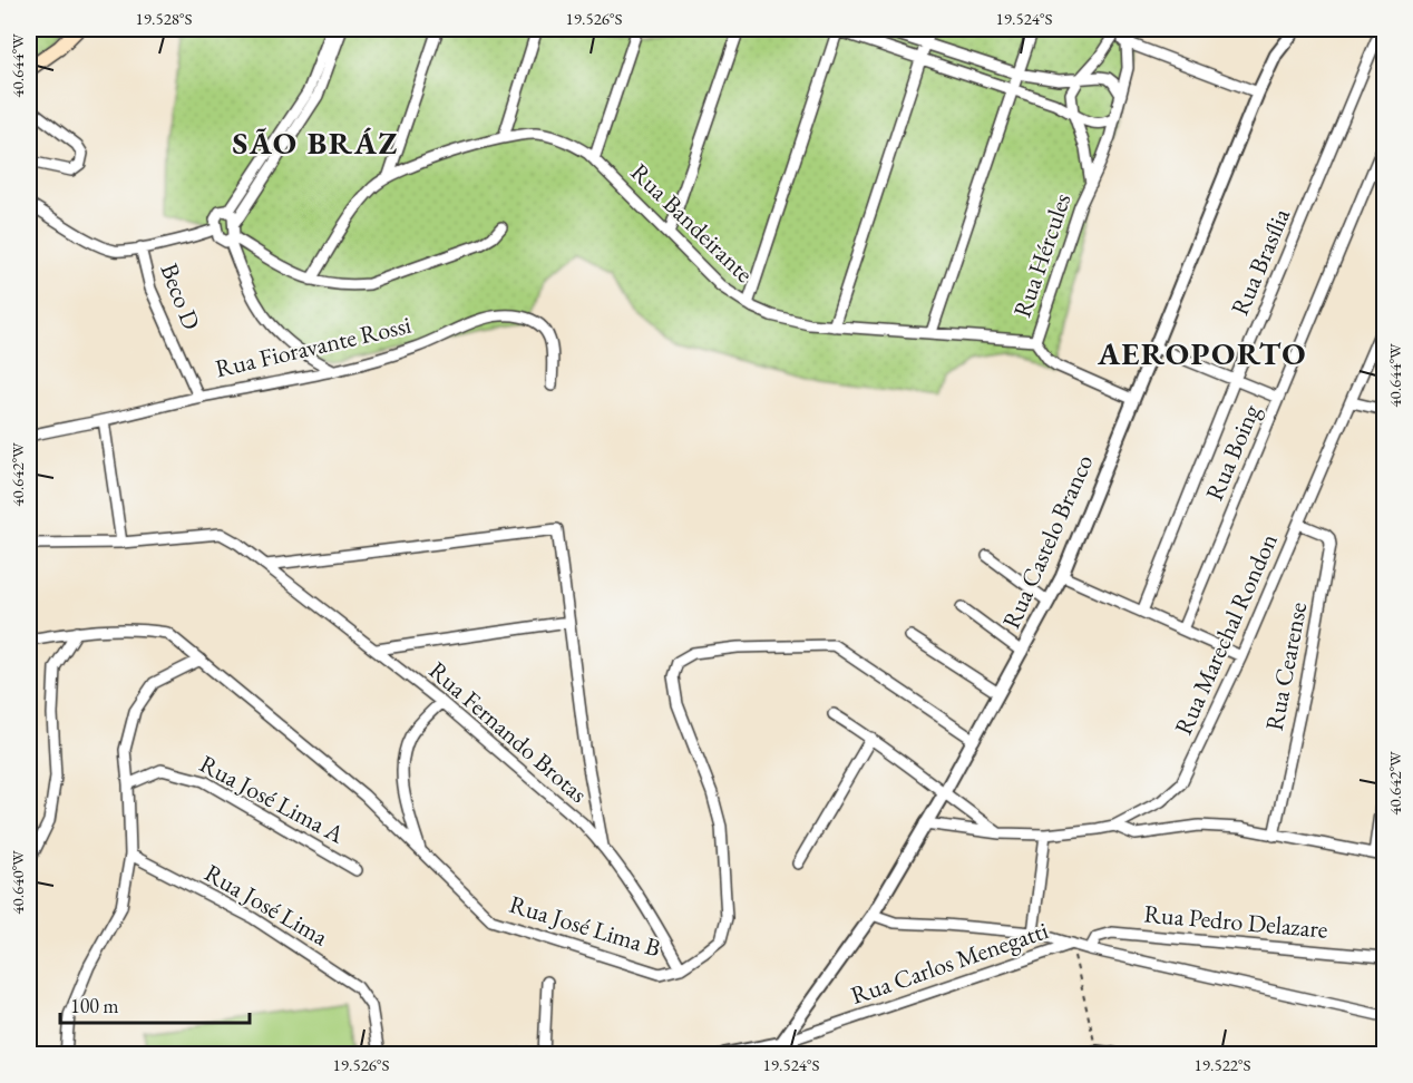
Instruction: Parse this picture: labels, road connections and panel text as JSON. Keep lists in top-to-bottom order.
{
  "streets": {
    "street": [
      "Rua Bandeirante",
      "Rua Hércules",
      "Rua Brasília",
      "Beco D",
      "Rua Fioravante Rossi",
      "Rua Boing",
      "Rua Castelo Branco",
      "Rua Marechal Rondon",
      "Rua Cearense",
      "Rua Fernando Brotas",
      "Rua José Lima A",
      "Rua José Lima",
      "Rua Pedro Delazare",
      "Rua José Lima B",
      "Rua Carlos Menegatti"
    ]
  },
  "crossings": [
    ["Rua Bandeirante", "Rua Hércules"],
    ["Beco D", "Rua Fioravante Rossi"],
    ["Rua Castelo Branco", "Rua Marechal Rondon"],
    ["Rua Castelo Branco", "Rua José Lima B"],
    ["Rua Castelo Branco", "Rua Carlos Menegatti"],
    ["Rua Marechal Rondon", "Rua Cearense"],
    ["Rua Fernando Brotas", "Rua José Lima B"],
    ["Rua Pedro Delazare", "Rua Carlos Menegatti"]
  ],
  "districts": ["SÃO BRÁZ", "AEROPORTO"],
  "scale_bar": "100 m",
  "coordinates": [
    "19.528°S",
    "19.526°S",
    "19.524°S",
    "40.644°W",
    "40.642°W",
    "40.640°W",
    "19.522°S"
  ]
}
